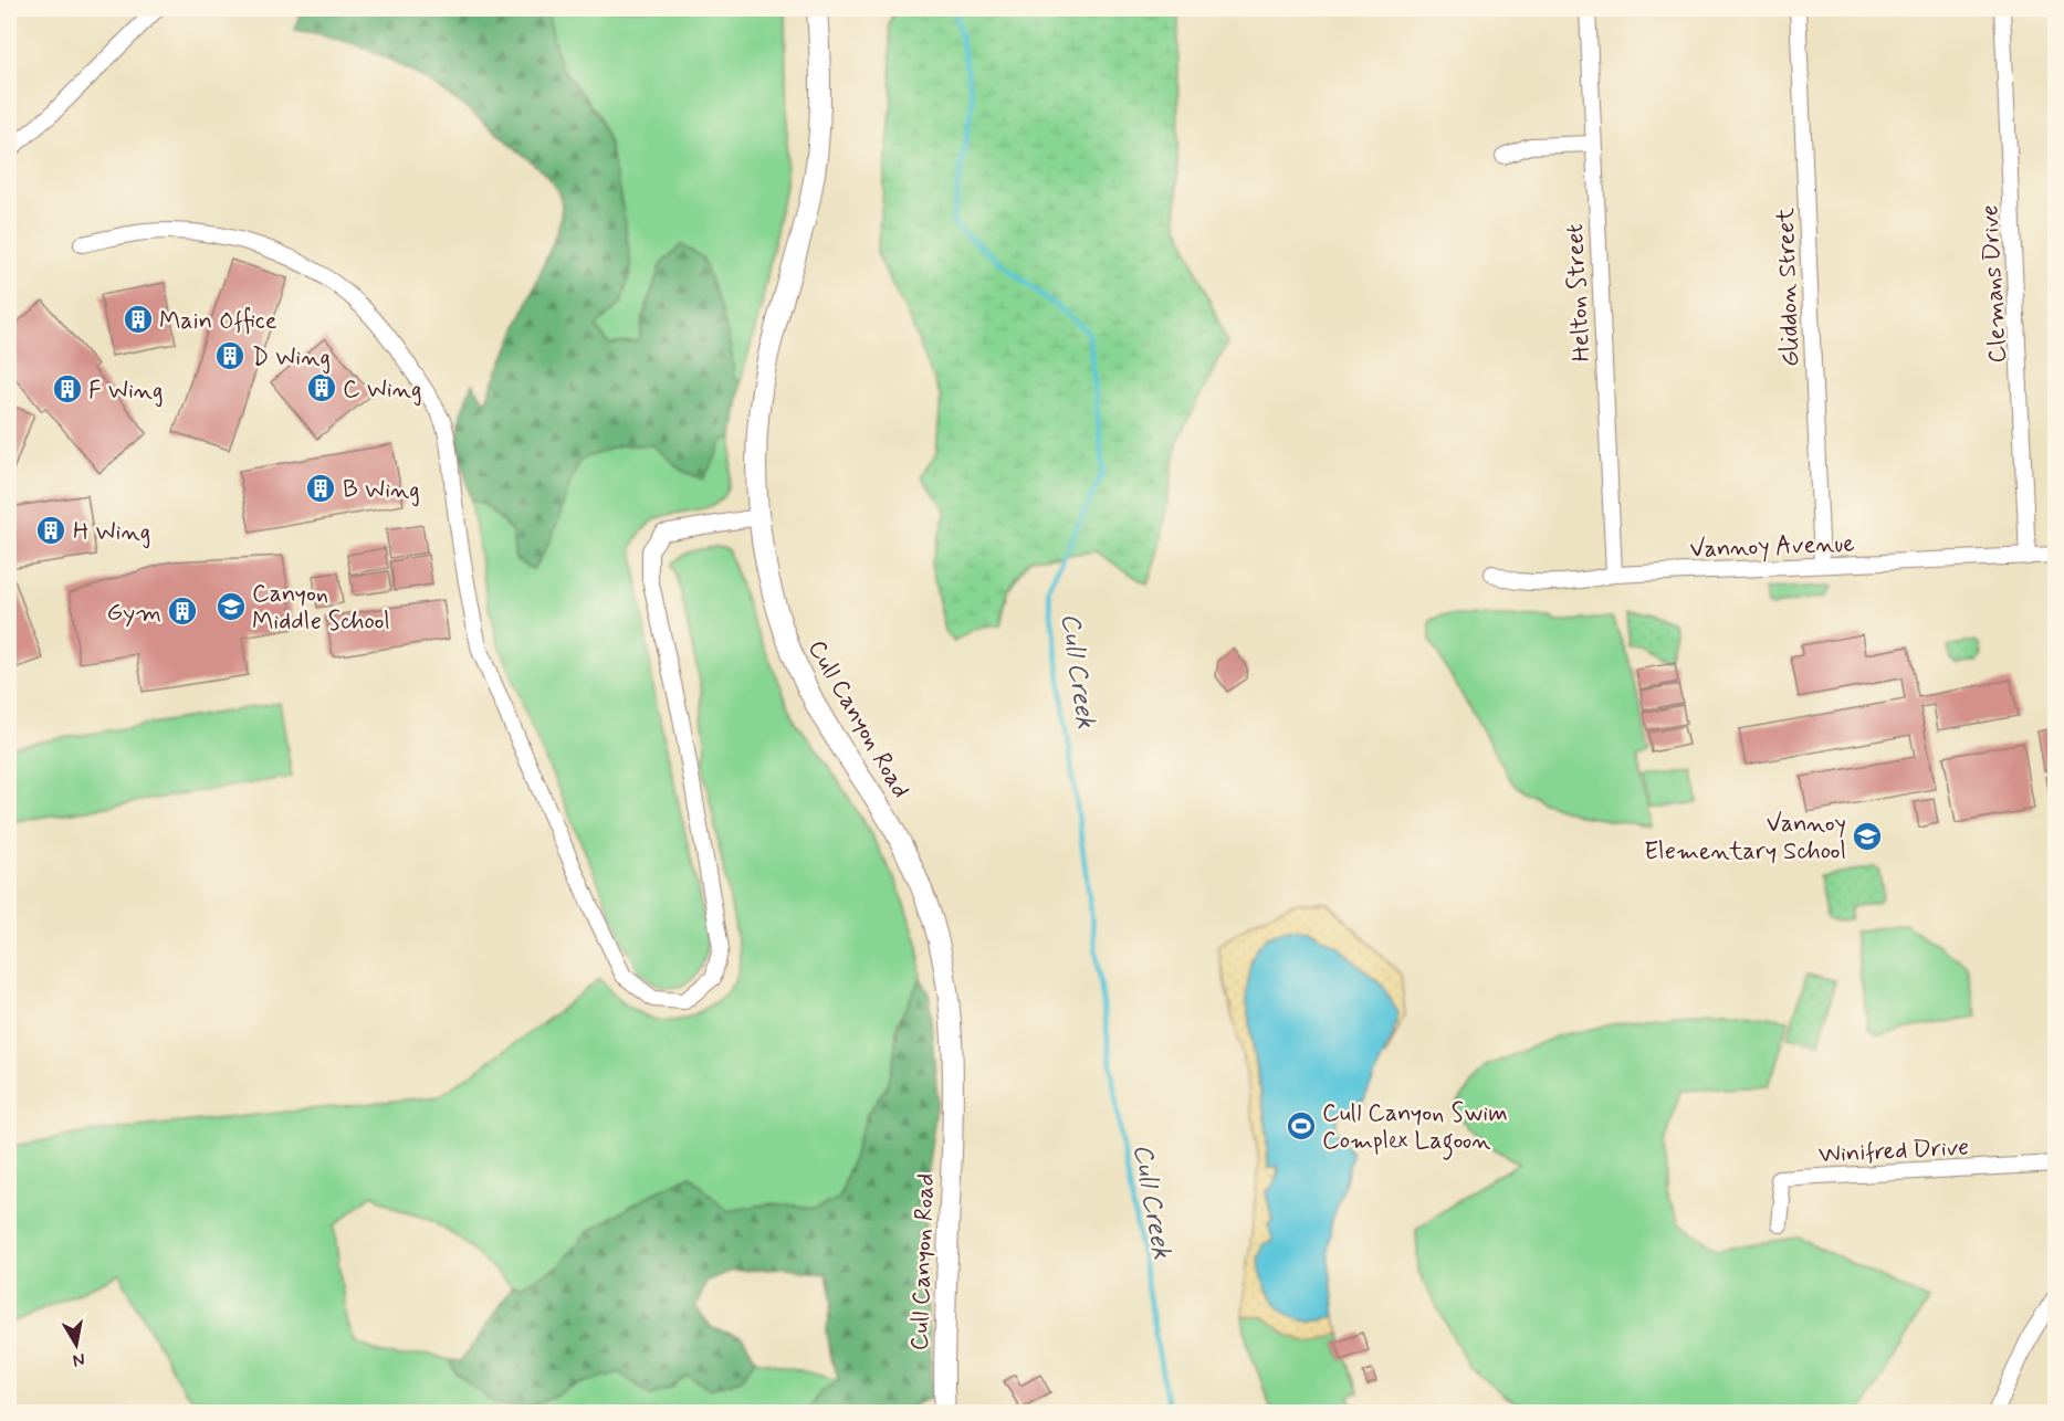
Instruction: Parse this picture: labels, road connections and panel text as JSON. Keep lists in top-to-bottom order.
{
  "streets": {
    "street": [
      "Clemans Drive",
      "Gliddon Street",
      "Helton Street",
      "Vannoy Avenue",
      "Cull Canyon Road",
      "Winifred Drive"
    ]
  },
  "crossings": [
    ["Clemans Drive", "Vannoy Avenue"],
    ["Gliddon Street", "Vannoy Avenue"],
    ["Helton Street", "Vannoy Avenue"]
  ],
  "water": ["Cull Creek"],
  "places": {
    "building": [
      "Main Office",
      "D Wing",
      "C Wing",
      "F Wing",
      "B Wing",
      "H Wing",
      "Gym"
    ],
    "school or university": ["Canyon Middle School", "Vannoy Elementary School"],
    "sports": ["Cull Canyon Swim Complex Lagoon"]
  },
  "north": "bottom"
}
